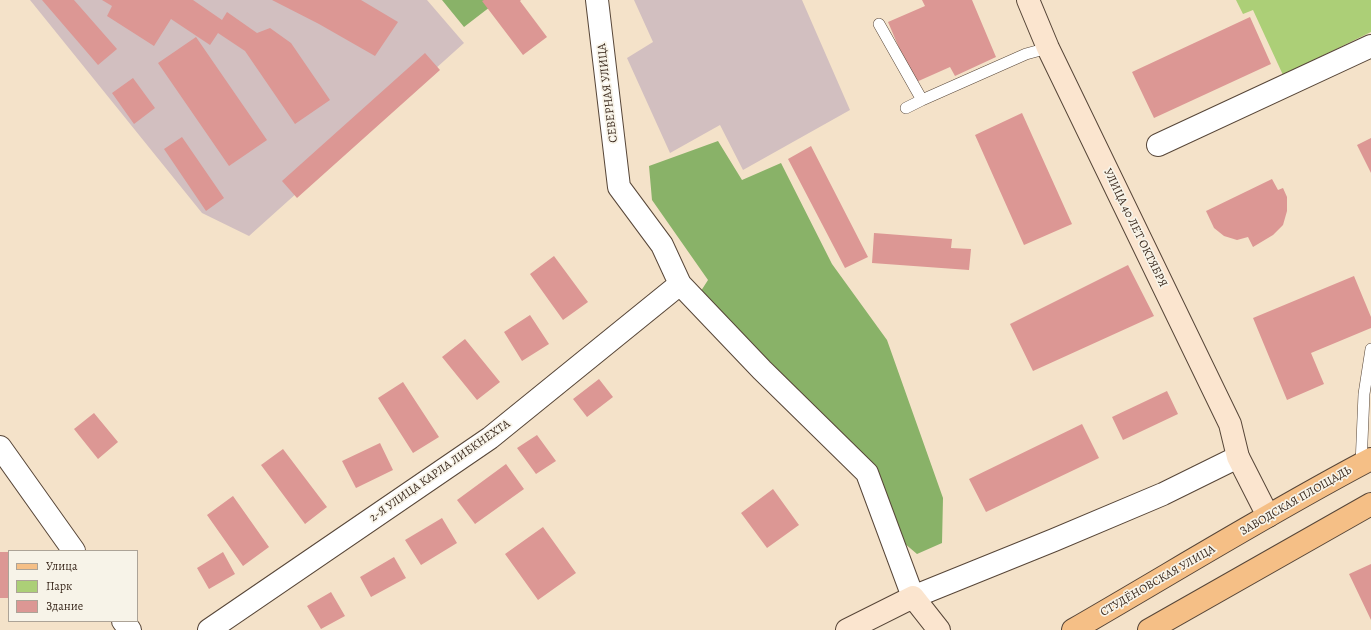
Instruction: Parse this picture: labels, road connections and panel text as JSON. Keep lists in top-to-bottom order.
{
  "streets": {
    "main road": ["ЗАВОДСКАЯ ПЛОЩАДЬ", "СТУДЁНОВСКАЯ УЛИЦА"],
    "street": ["СЕВЕРНАЯ УЛИЦА", "УЛИЦА 40 ЛЕТ ОКТЯБРЯ", "2-Я УЛИЦА КАРЛА ЛИБКНЕХТА"]
  },
  "crossings": [
    ["СЕВЕРНАЯ УЛИЦА", "2-Я УЛИЦА КАРЛА ЛИБКНЕХТА"],
    ["УЛИЦА 40 ЛЕТ ОКТЯБРЯ", "ЗАВОДСКАЯ ПЛОЩАДЬ"],
    ["ЗАВОДСКАЯ ПЛОЩАДЬ", "СТУДЁНОВСКАЯ УЛИЦА"]
  ],
  "legend": ["Улица", "Парк", "Здание"]
}
